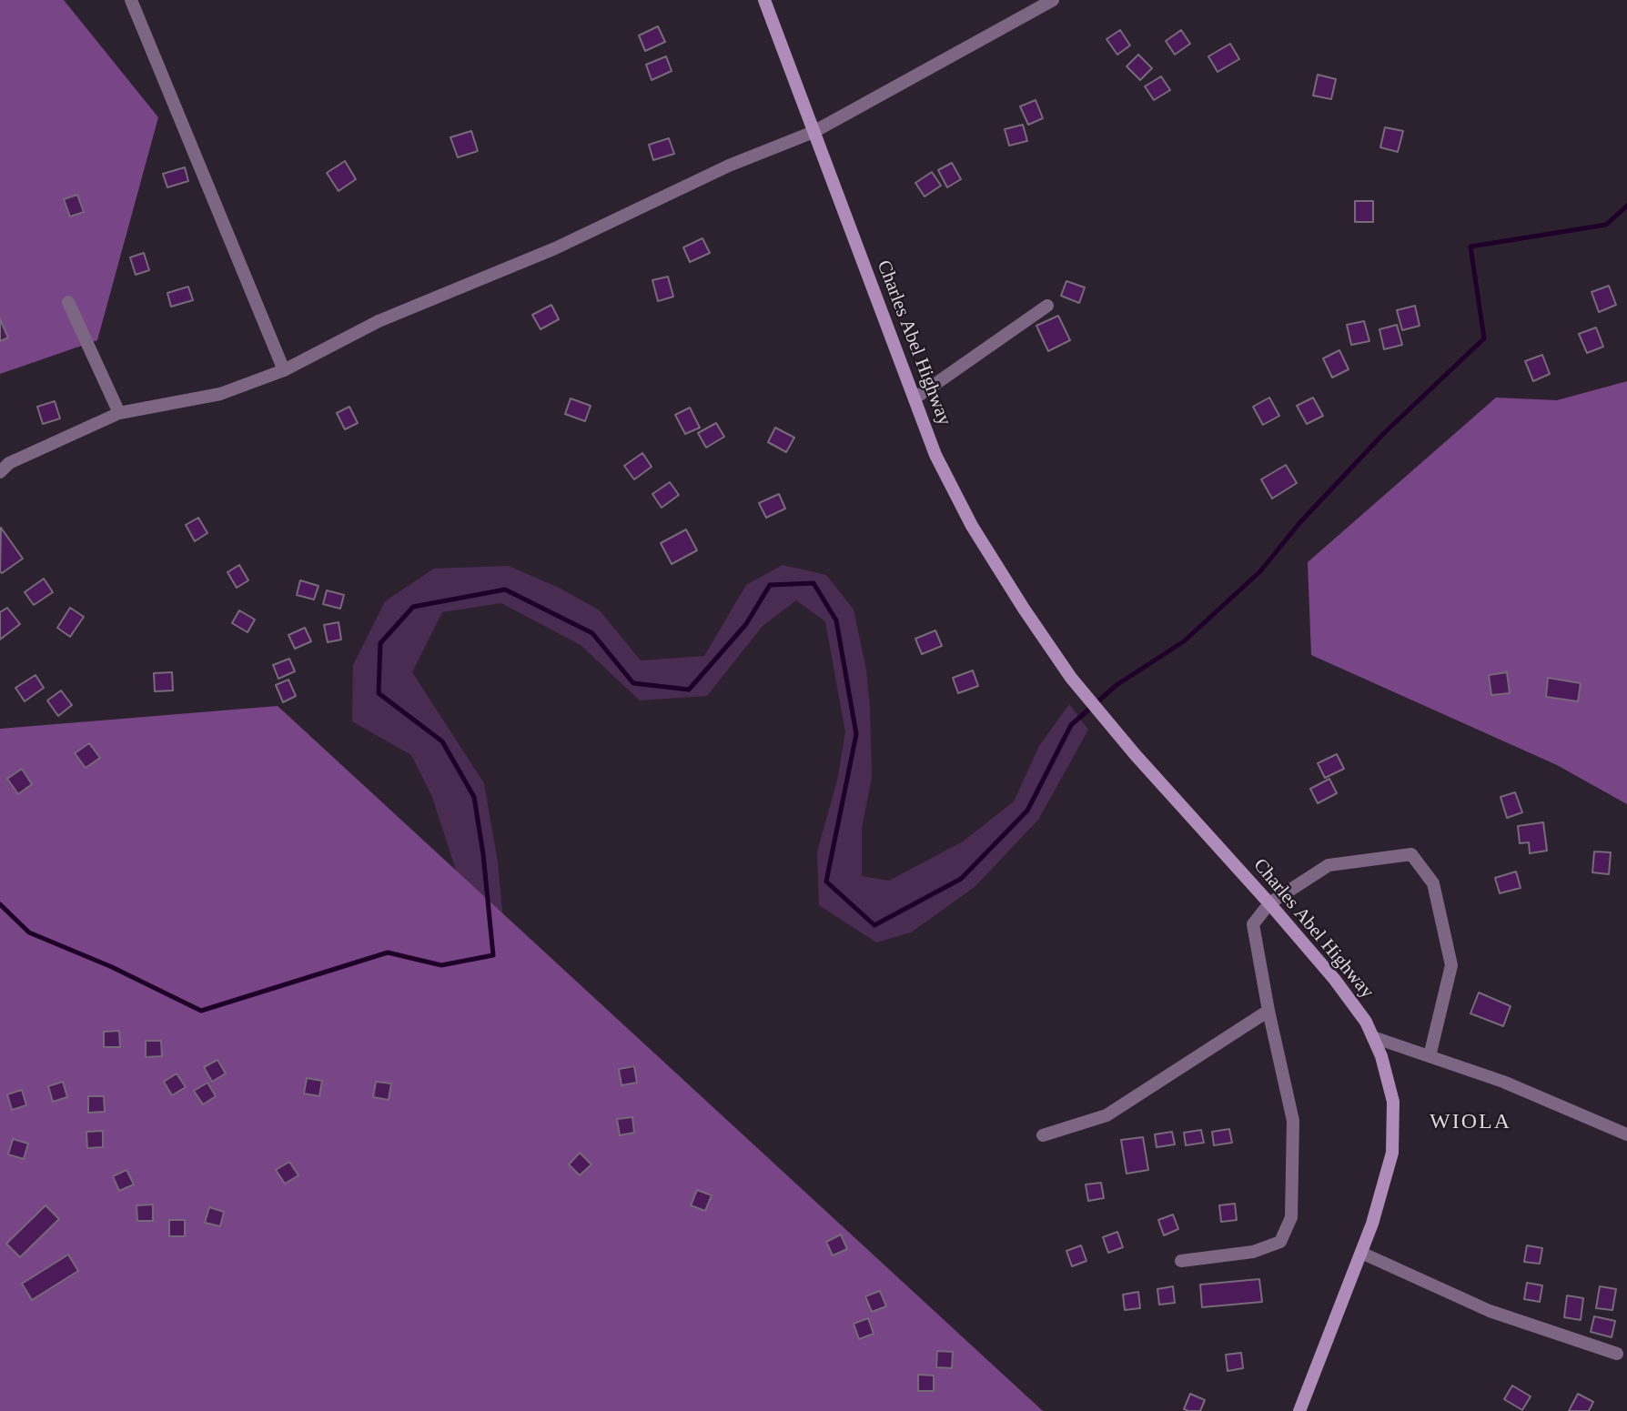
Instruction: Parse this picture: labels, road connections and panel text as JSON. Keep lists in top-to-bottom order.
{
  "streets": {
    "main road": ["Charles Abel Highway"]
  },
  "districts": ["WIOLA"]
}
